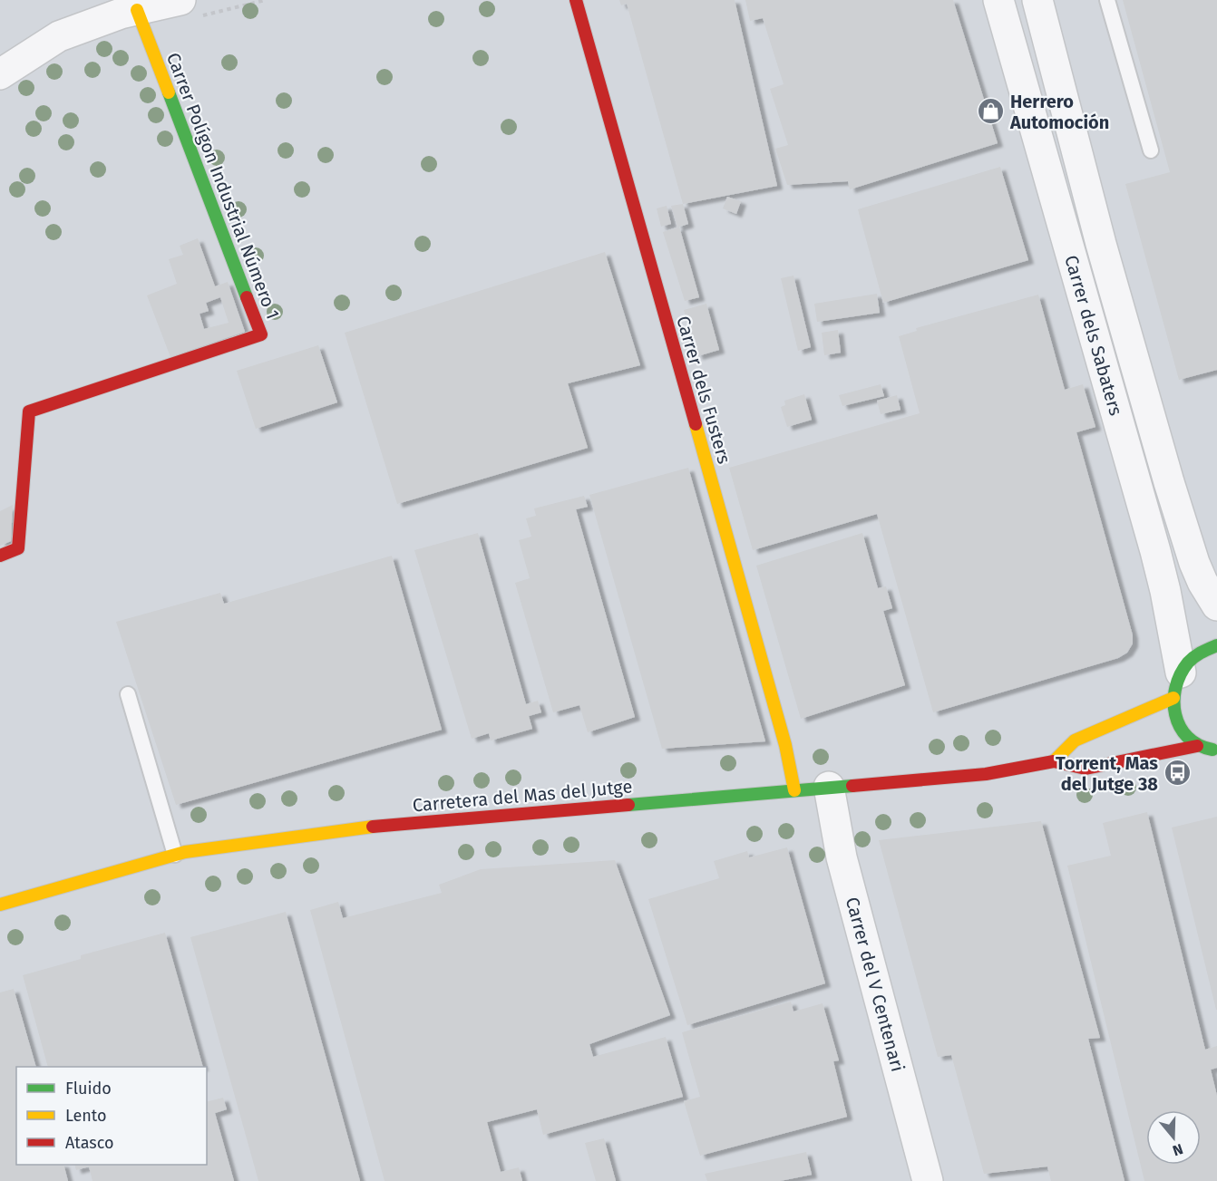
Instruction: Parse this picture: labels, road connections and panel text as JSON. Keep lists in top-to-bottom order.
{
  "streets": {
    "street": [
      "Carrer Polígon Industrial Número 1",
      "Carrer dels Sabaters",
      "Carrer dels Fusters",
      "Carretera del Mas del Jutge",
      "Carrer del V Centenari"
    ]
  },
  "crossings": [
    ["Carrer dels Fusters", "Carretera del Mas del Jutge"],
    ["Carretera del Mas del Jutge", "Carrer del V Centenari"]
  ],
  "places": {
    "shop": ["Herrero Automoción"],
    "bus stop": ["Torrent, Mas del Jutge 38"]
  },
  "legend": ["Fluido", "Lento", "Atasco"],
  "north": "bottom"
}
